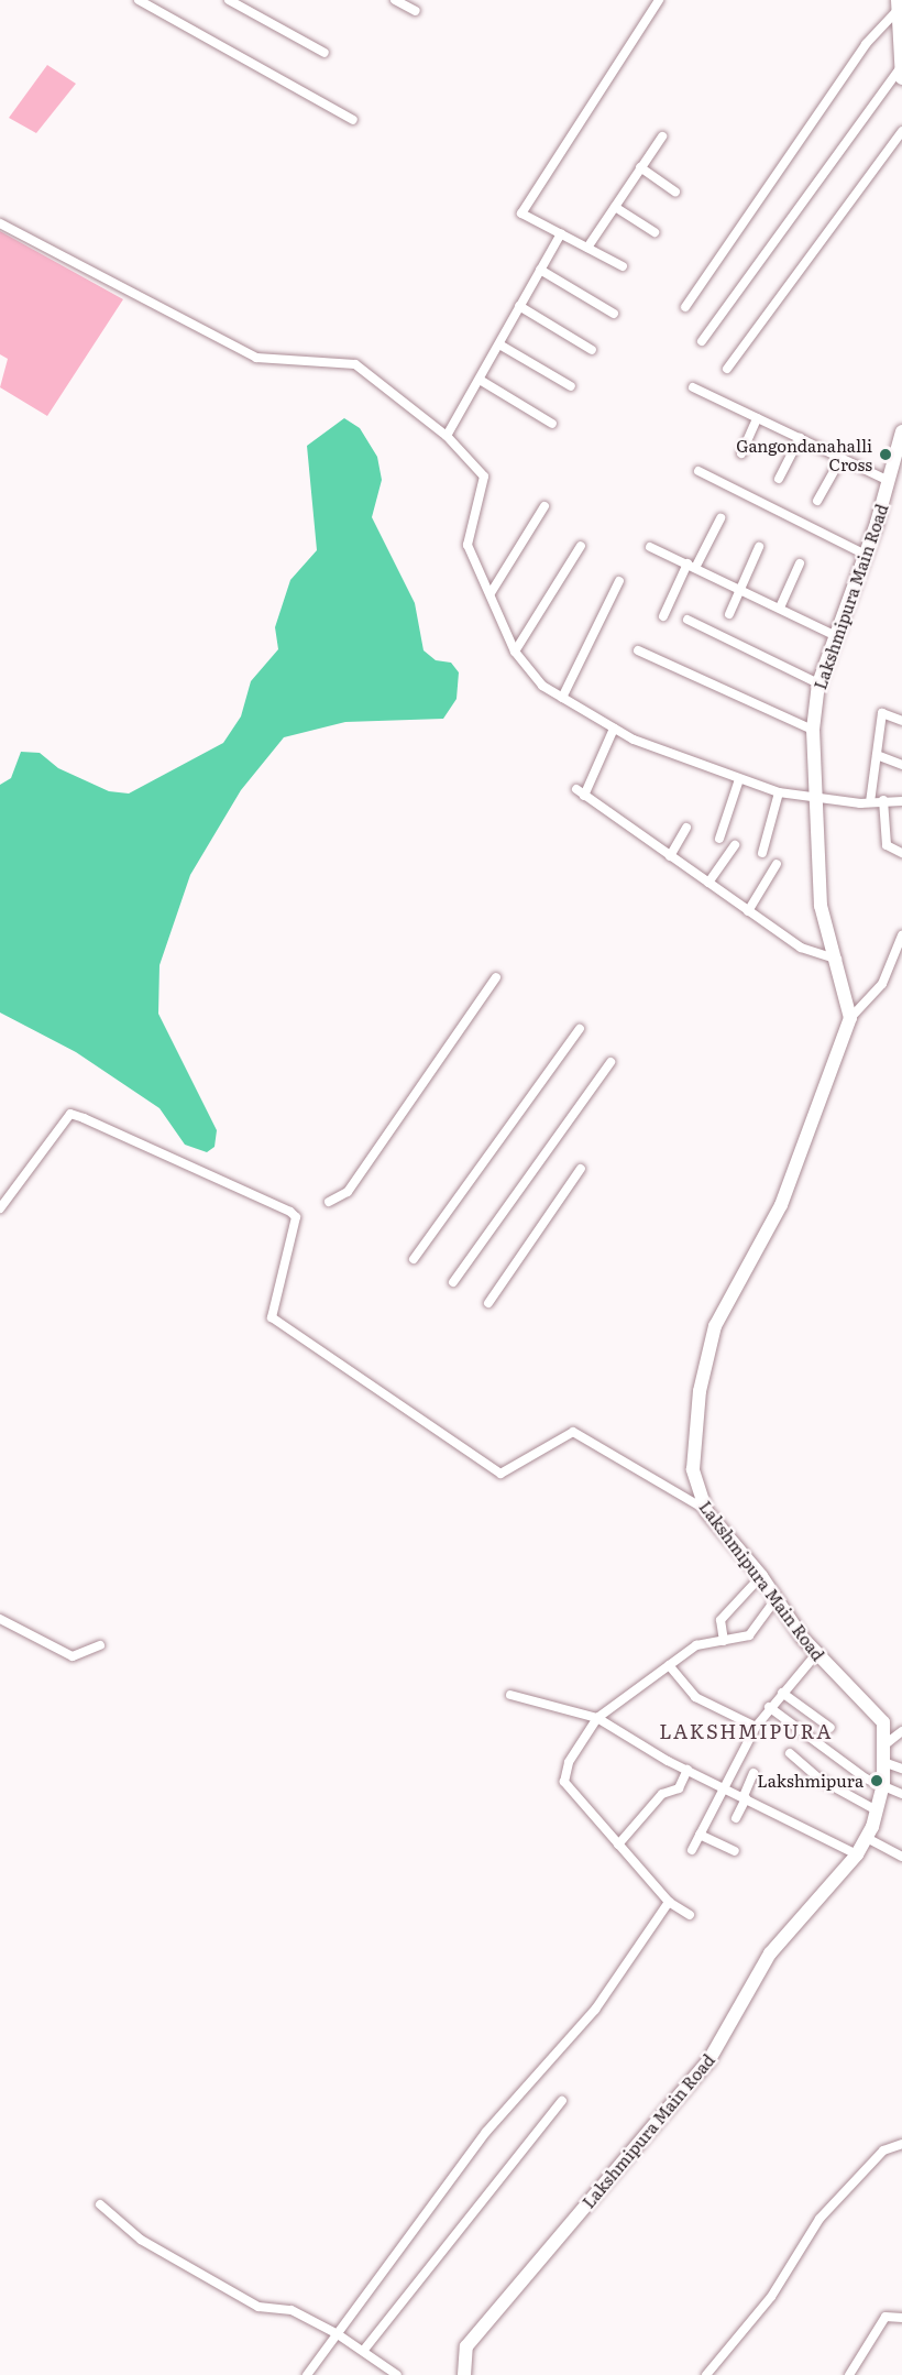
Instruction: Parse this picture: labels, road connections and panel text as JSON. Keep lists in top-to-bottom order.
{
  "streets": {
    "main road": ["Lakshmipura Main Road"]
  },
  "districts": ["LAKSHMIPURA"],
  "places": ["Gangondanahalli Cross", "Lakshmipura"]
}
